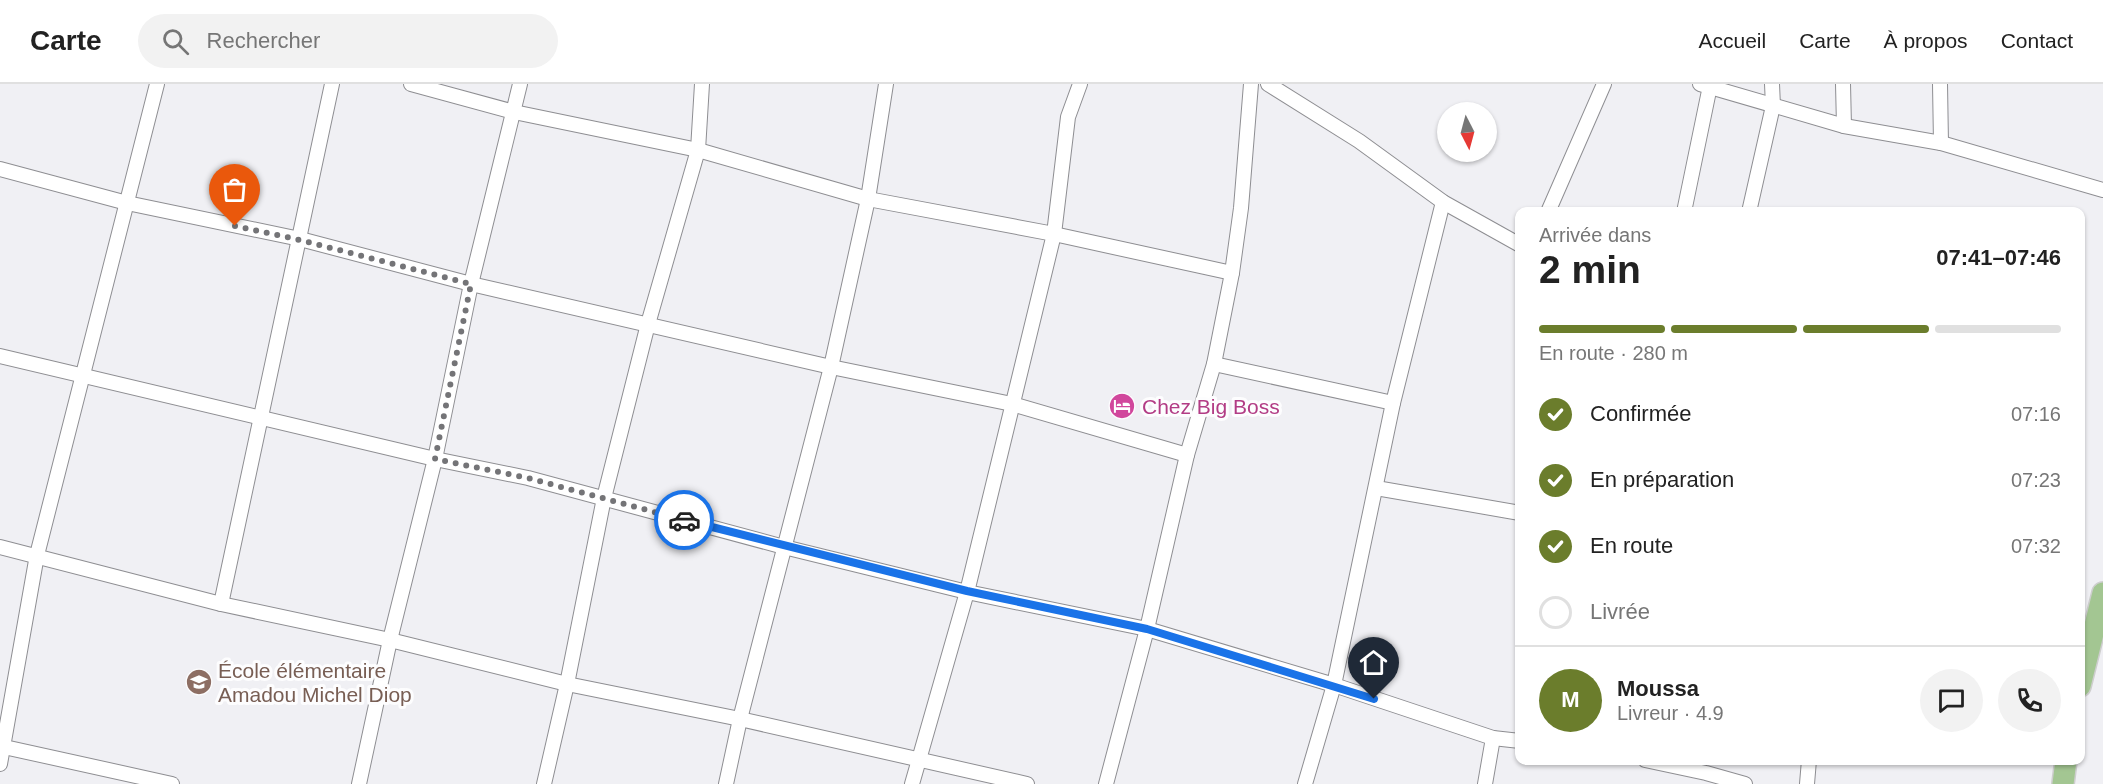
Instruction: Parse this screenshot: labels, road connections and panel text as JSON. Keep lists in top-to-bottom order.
{
  "places": {
    "hotel": ["Chez Big Boss"],
    "school or university": ["École élémentaire Amadou Michel Diop"]
  },
  "north": "bottom",
  "page": {
    "header": "Carte",
    "search": "Rechercher",
    "nav": [
      "Accueil",
      "Carte",
      "À propos",
      "Contact"
    ],
    "heading": ["2 min", "Arrivée dans", "07:41–07:46"],
    "panel": ["Moussa", "Livreur · 4.9"],
    "bar": "En route · 280 m",
    "list": [
      ["Confirmée", "07:16"],
      ["En préparation", "07:23"],
      ["En route", "07:32"],
      "Livrée"
    ],
    "round": "M"
  }
}
